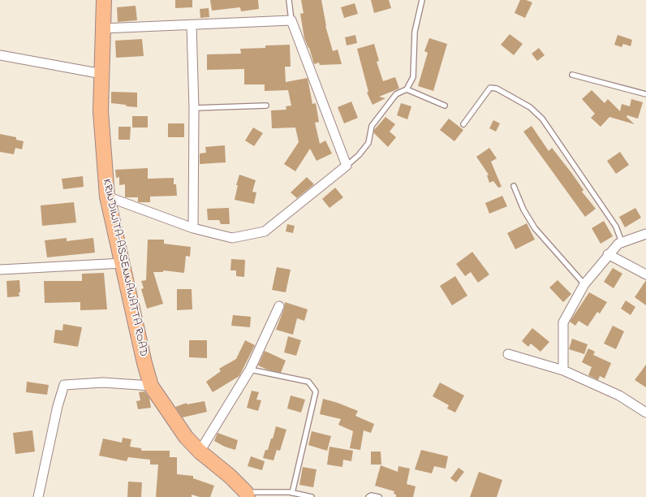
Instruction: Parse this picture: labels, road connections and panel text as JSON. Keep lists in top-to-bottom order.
{
  "streets": {
    "main road": ["KRINDIWITA-ASSENNAWATTA ROAD"]
  }
}
